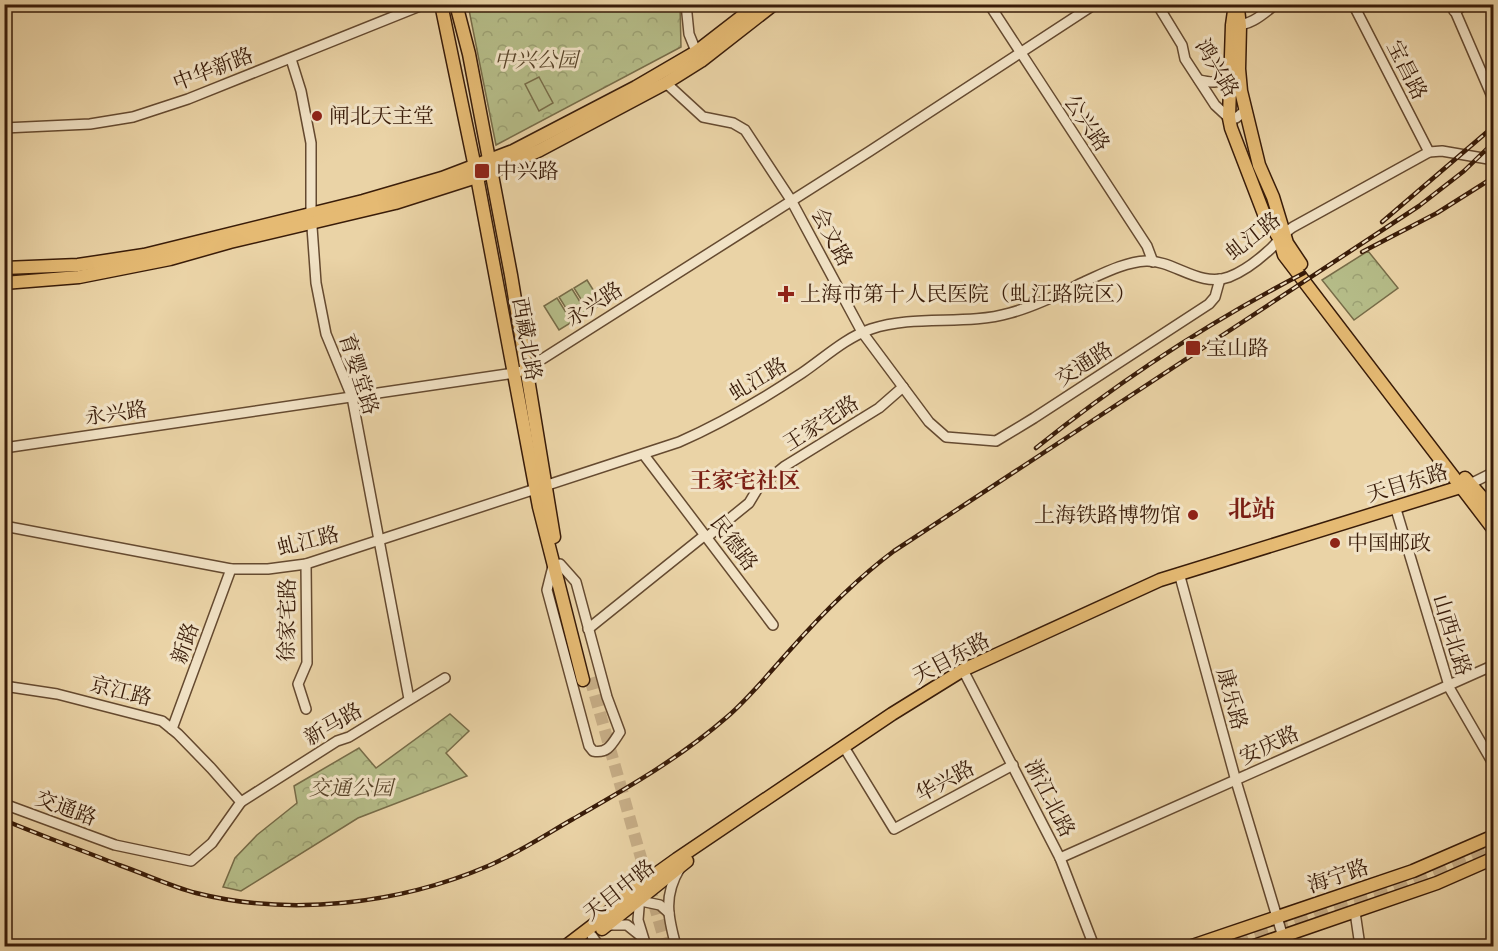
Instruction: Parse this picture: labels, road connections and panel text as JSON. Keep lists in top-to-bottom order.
{
  "streets": {
    "main road": [
      "西藏北路",
      "天目东路",
      "海宁路",
      "天目中路"
    ],
    "street": [
      "鸿兴路",
      "中华新路",
      "宝昌路",
      "公兴路",
      "虬江路",
      "会文路",
      "永兴路",
      "交通路",
      "育婴堂路",
      "王家宅路",
      "民德路",
      "徐家宅路",
      "山西北路",
      "新路",
      "京江路",
      "康乐路",
      "新马路",
      "安庆路",
      "华兴路",
      "浙江北路"
    ]
  },
  "crossings": [
    ["中华新路", "育婴堂路"],
    ["宝昌路", "虬江路"],
    ["公兴路", "虬江路"],
    ["公兴路", "永兴路"],
    ["虬江路", "会文路"],
    ["虬江路", "西藏北路"],
    ["虬江路", "交通路"],
    ["虬江路", "育婴堂路"],
    ["虬江路", "民德路"],
    ["虬江路", "徐家宅路"],
    ["虬江路", "新路"],
    ["会文路", "永兴路"],
    ["会文路", "交通路"],
    ["会文路", "王家宅路"],
    ["永兴路", "西藏北路"],
    ["永兴路", "育婴堂路"],
    ["交通路", "京江路"],
    ["交通路", "新马路"],
    ["育婴堂路", "新马路"],
    ["王家宅路", "民德路"],
    ["天目东路", "山西北路"],
    ["天目东路", "康乐路"],
    ["天目东路", "华兴路"],
    ["天目东路", "浙江北路"],
    ["天目东路", "天目中路"],
    ["山西北路", "安庆路"],
    ["新路", "京江路"],
    ["京江路", "新马路"],
    ["康乐路", "安庆路"],
    ["康乐路", "海宁路"],
    ["安庆路", "浙江北路"],
    ["华兴路", "浙江北路"]
  ],
  "districts": ["王家宅社区", "北站"],
  "parks": ["中兴公园", "交通公园"],
  "places": {
    "other": ["闸北天主堂", "上海铁路博物馆", "中国邮政"],
    "transit": ["中兴路", "宝山路"],
    "health": ["上海市第十人民医院（虬江路院区）"]
  }
}
